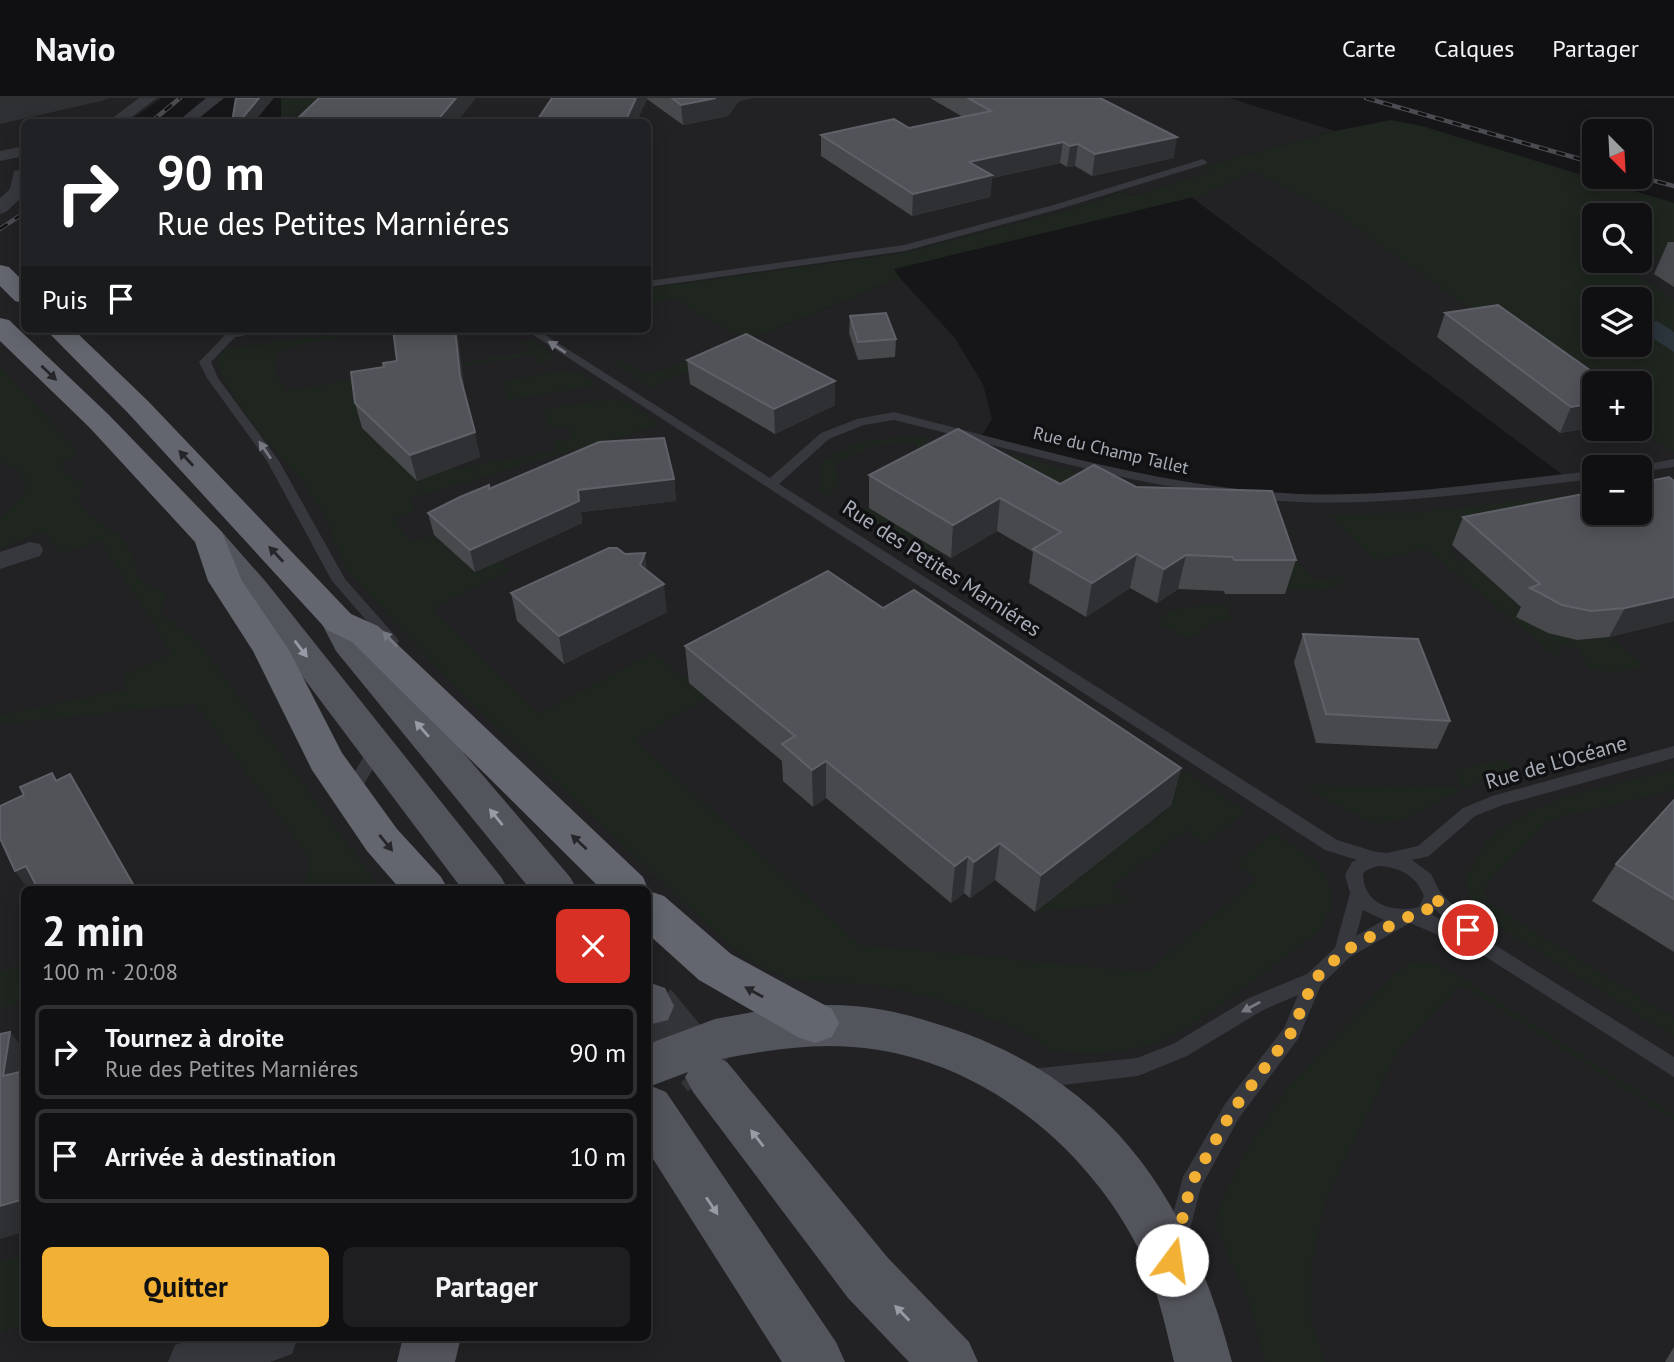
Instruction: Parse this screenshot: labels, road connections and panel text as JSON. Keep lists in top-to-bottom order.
{
  "streets": {
    "lane": ["Rue du Champ Tallet", "Rue des Petites Marniéres", "Rue de L'Océane"]
  },
  "crossings": [
    ["Rue du Champ Tallet", "Rue des Petites Marniéres"],
    ["Rue des Petites Marniéres", "Rue de L'Océane"]
  ],
  "north": "bottom right",
  "page": {
    "header": "Navio",
    "nav": ["Carte", "Calques", "Partager"],
    "map_buttons": ["+", "−"],
    "turn": ["90 m", "Rue des Petites Marniéres"],
    "then": "Puis",
    "heading": ["2 min", "100 m · 20:08"],
    "list": [
      {
        "name": "Tournez à droite",
        "note": "Rue des Petites Marniéres",
        "value": "90 m"
      },
      {
        "name": "Arrivée à destination",
        "value": "10 m"
      }
    ],
    "buttons": ["Quitter", "Partager"]
  }
}
